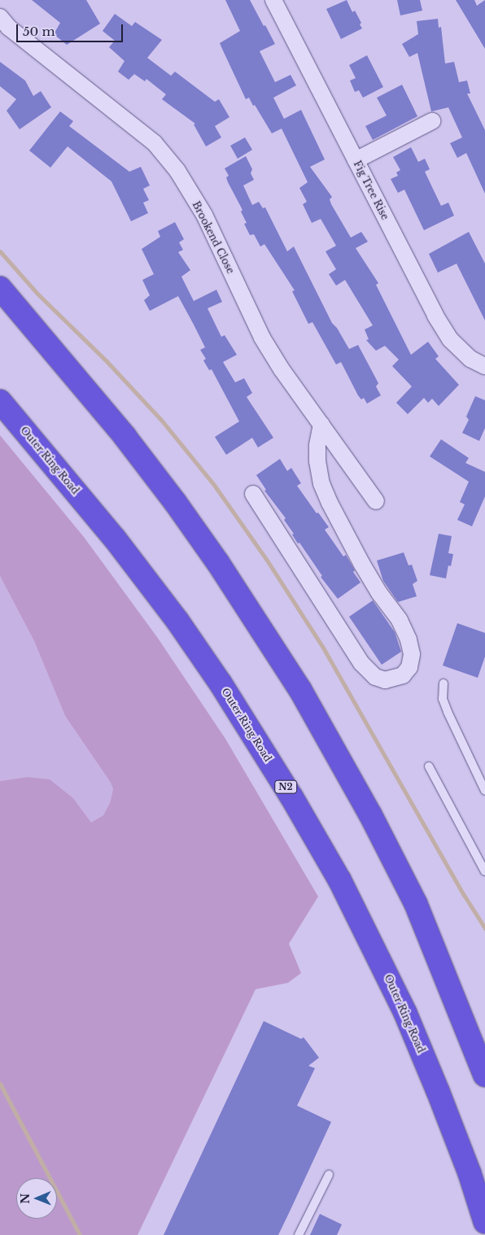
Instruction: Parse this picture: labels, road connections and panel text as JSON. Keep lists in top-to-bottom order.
{
  "streets": {
    "highway": ["Outer Ring Road", "N2"],
    "street": ["Fig Tree Rise", "Brookend Close"]
  },
  "scale_bar": "50 m",
  "north": "left"
}
